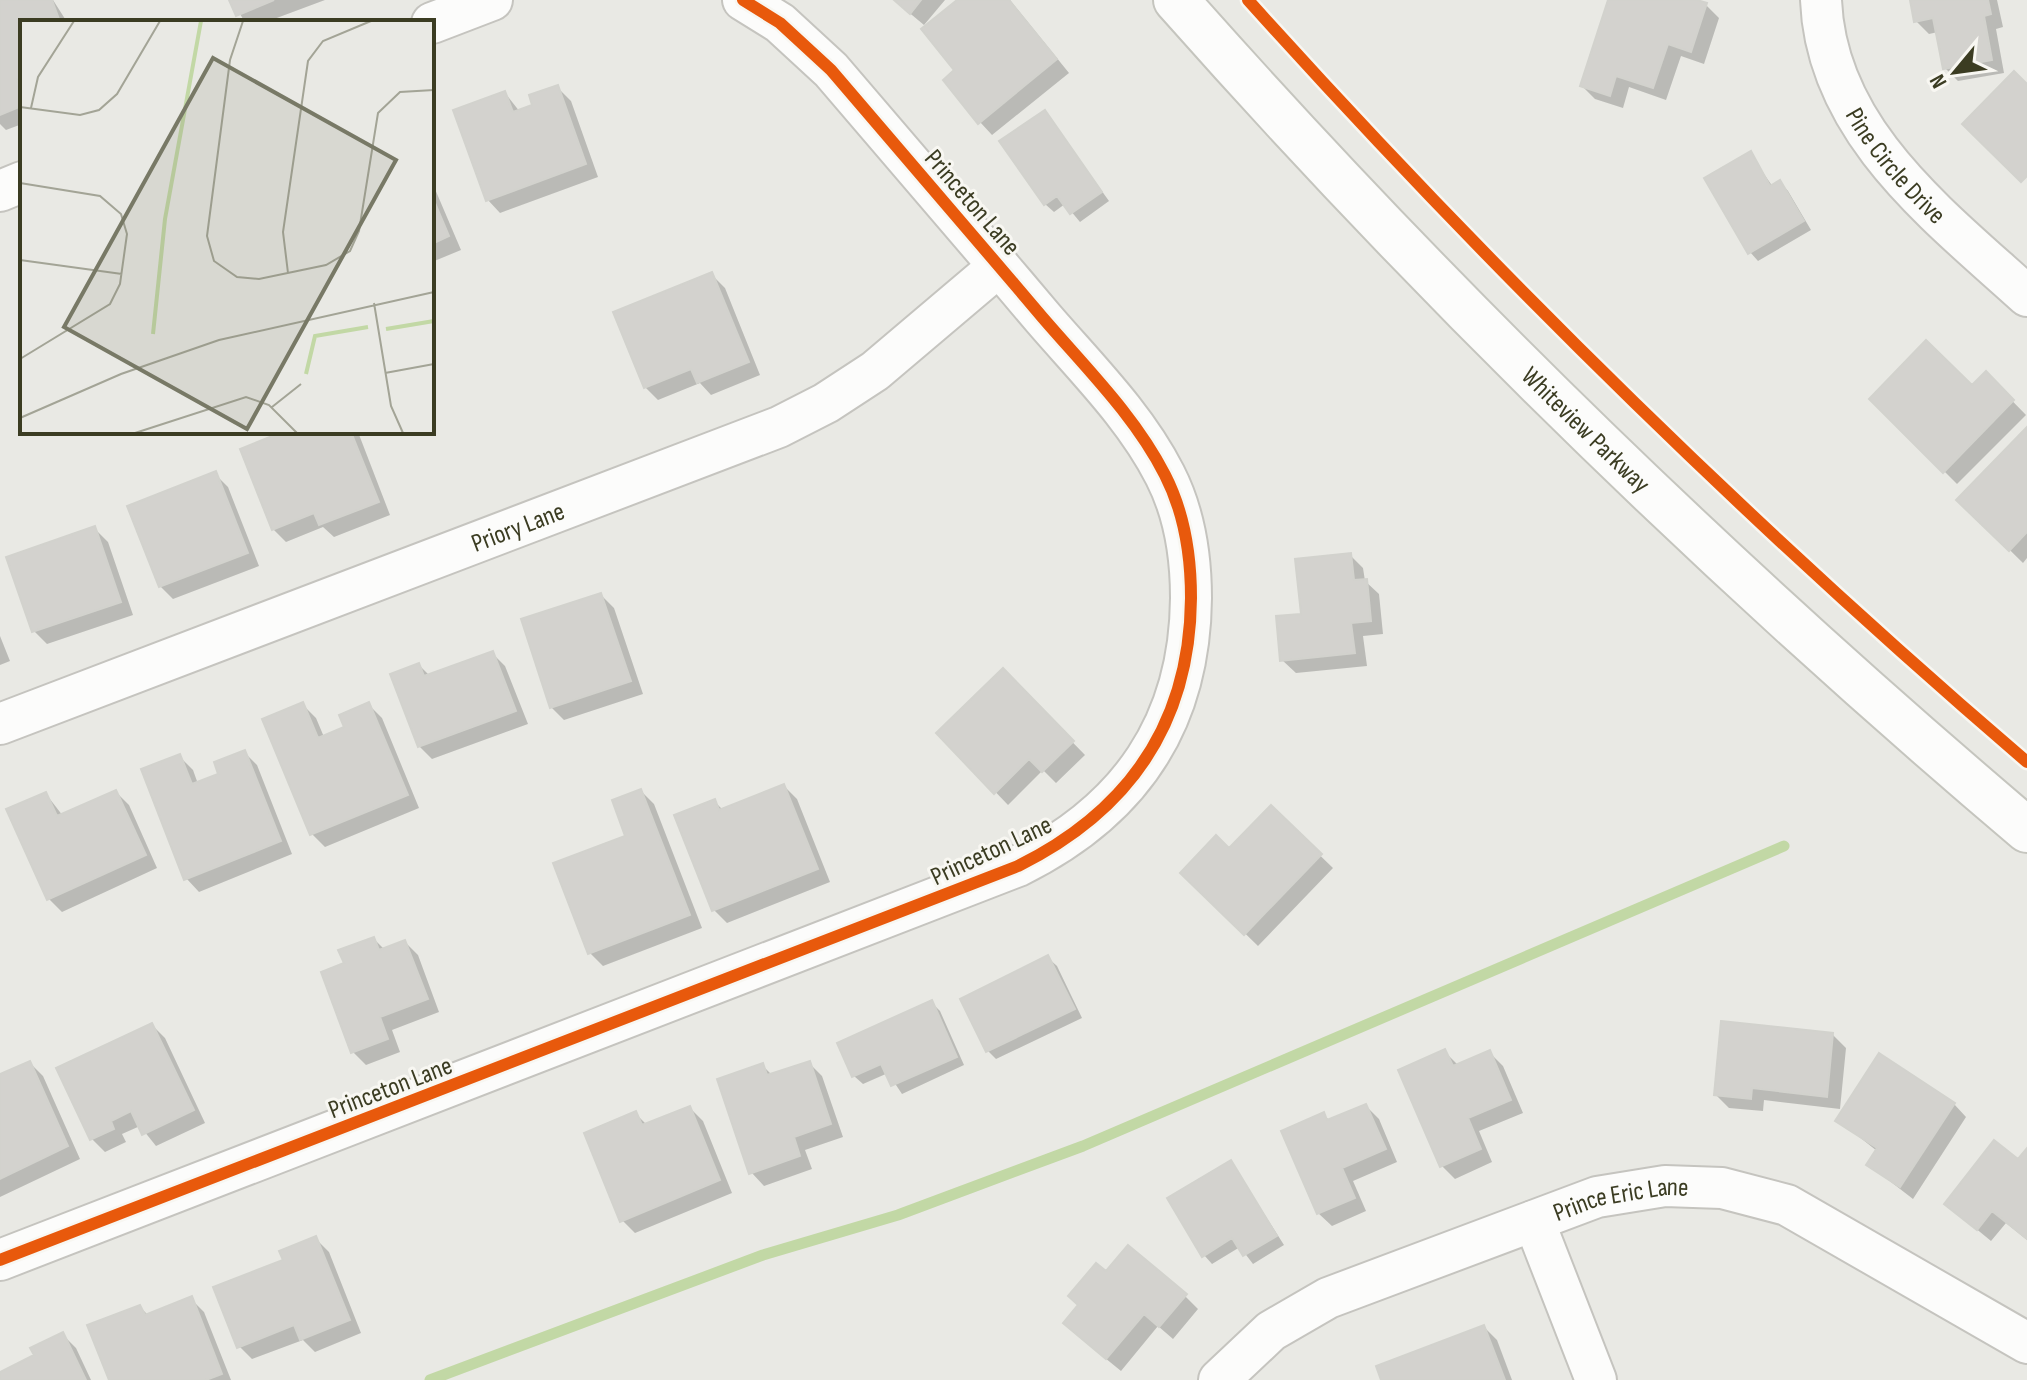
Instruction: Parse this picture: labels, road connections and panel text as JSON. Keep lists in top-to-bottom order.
{
  "streets": {
    "street": [
      "Pine Circle Drive",
      "Princeton Lane",
      "Whiteview Parkway",
      "Priory Lane",
      "Prince Eric Lane"
    ]
  },
  "crossings": [
    ["Princeton Lane", "Priory Lane"]
  ],
  "north": "bottom left"
}
